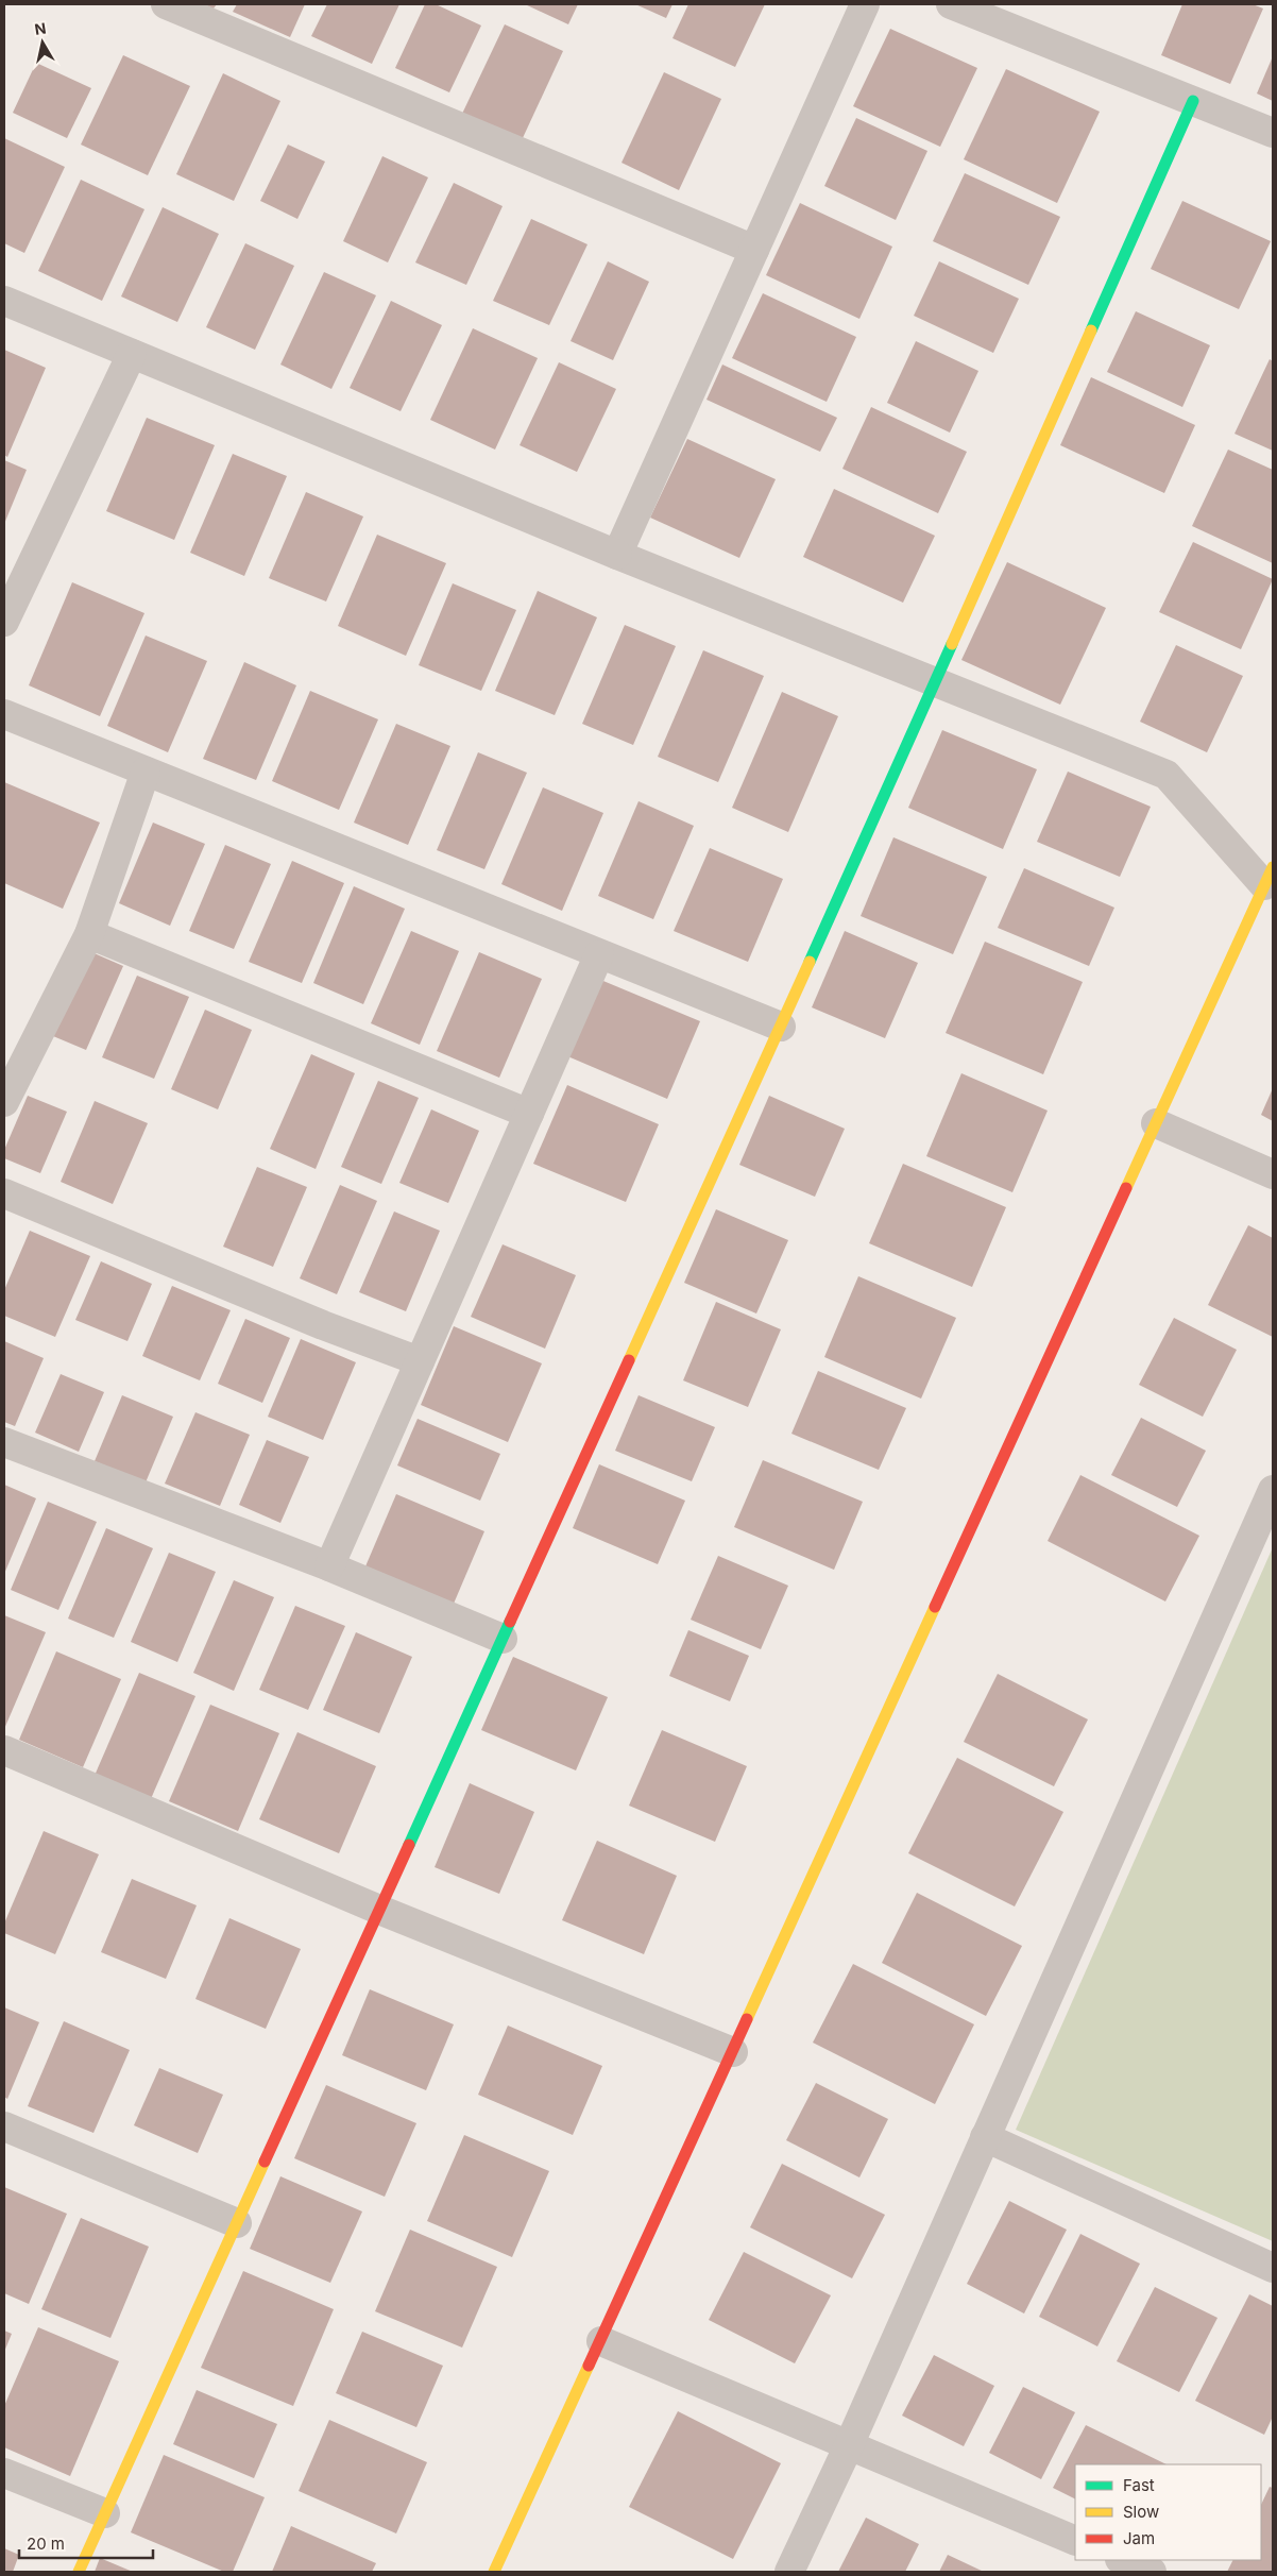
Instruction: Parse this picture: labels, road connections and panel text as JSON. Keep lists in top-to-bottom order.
{
  "legend": ["Fast", "Slow", "Jam"],
  "scale_bar": "20 m",
  "north": "top"
}
